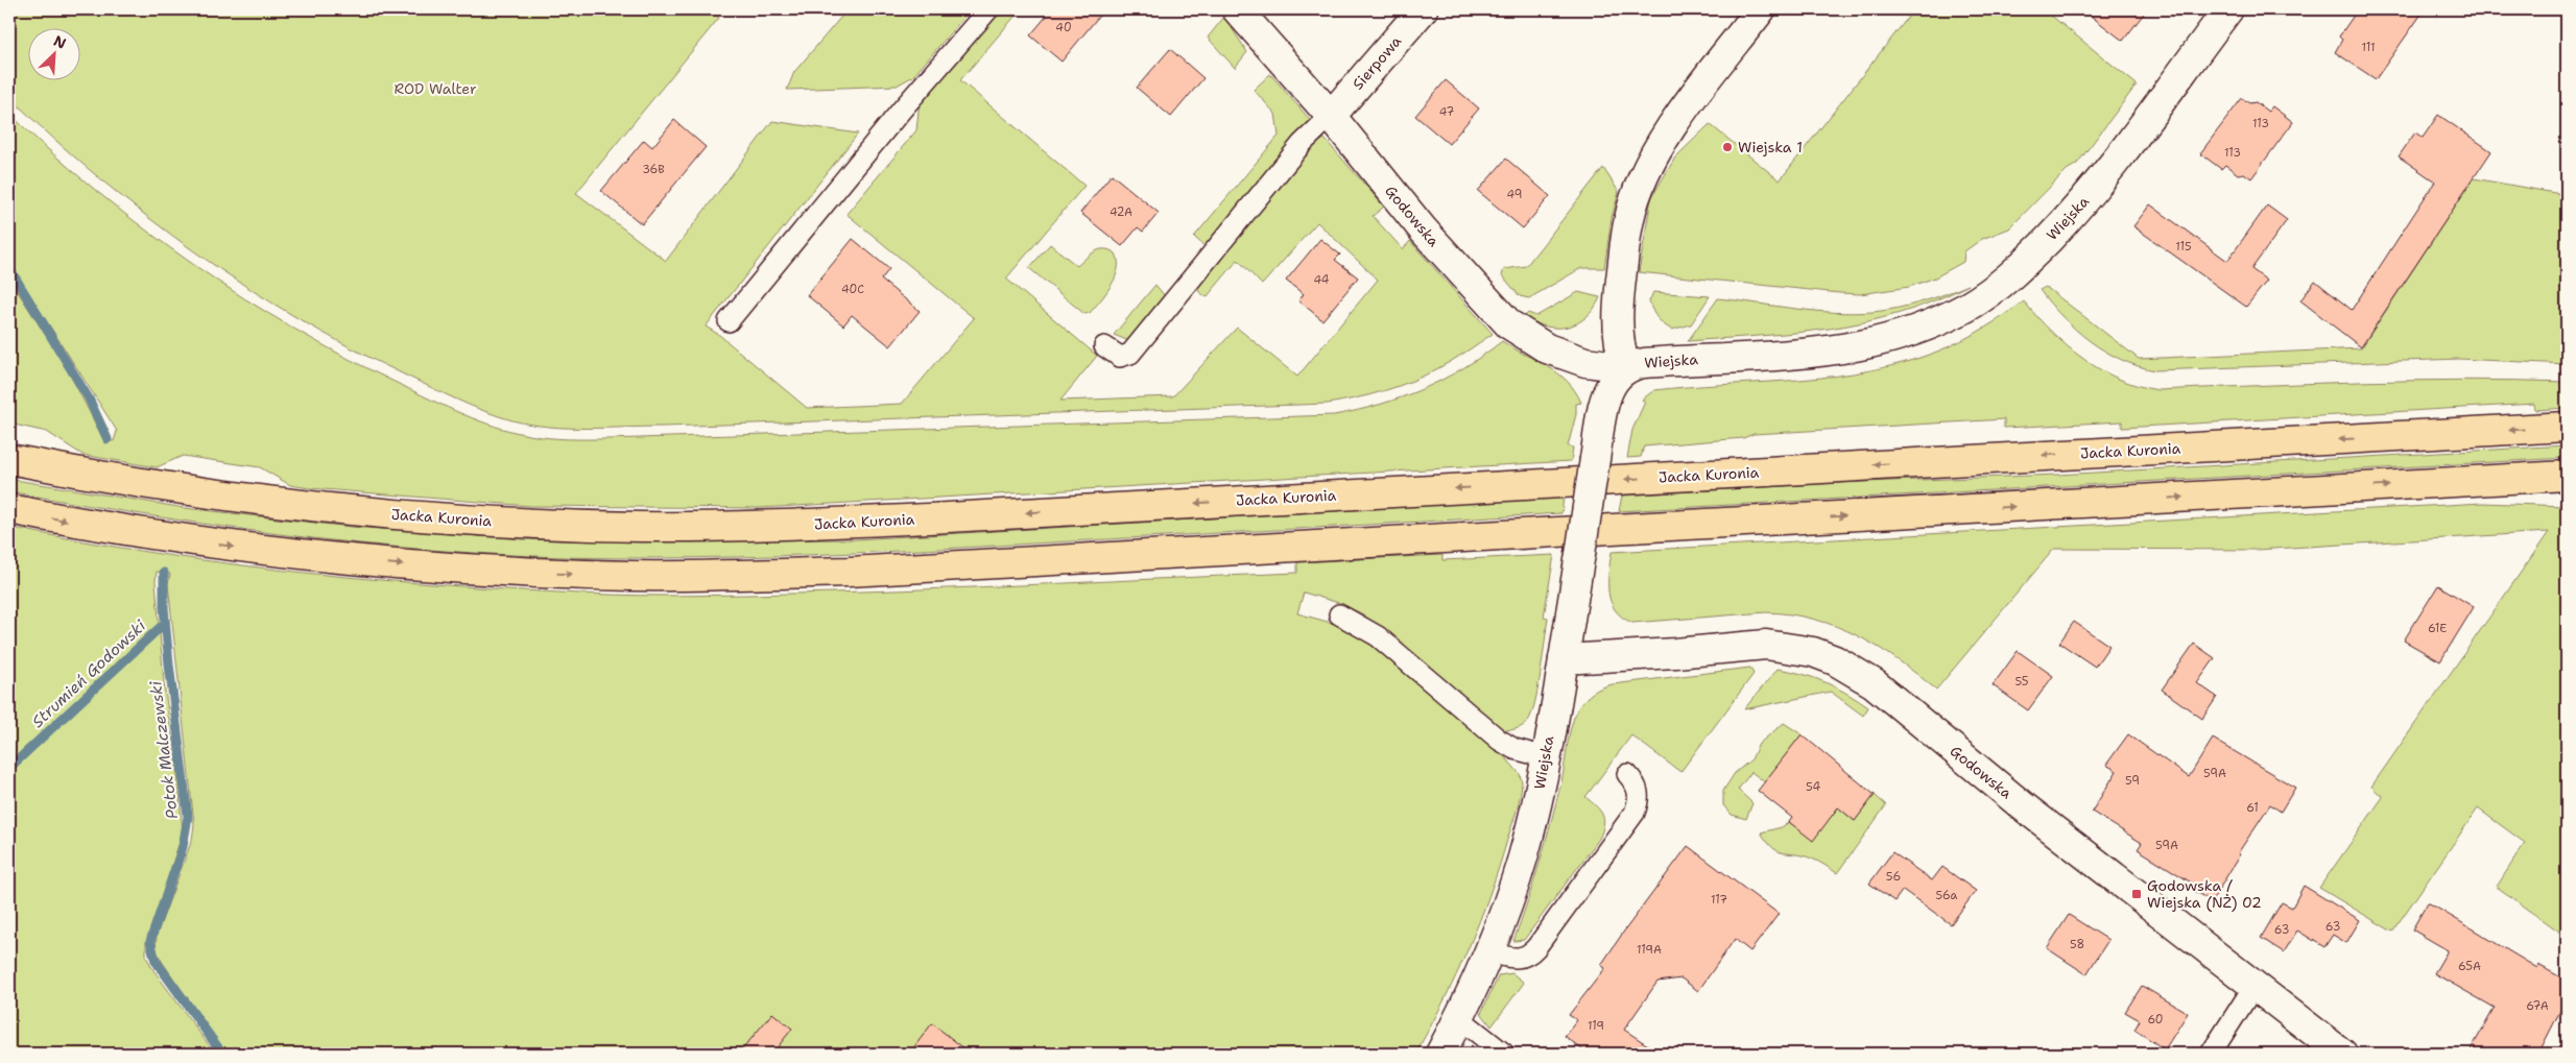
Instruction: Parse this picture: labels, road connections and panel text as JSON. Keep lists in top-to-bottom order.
{
  "streets": {
    "main road": ["Jacka Kuronia"],
    "street": ["Sierpowa", "Godowska", "Wiejska"]
  },
  "crossings": [
    ["Sierpowa", "Godowska"],
    ["Godowska", "Wiejska"]
  ],
  "water": ["Strumień Godowski", "Potok Malczewski"],
  "parks": ["ROD Walter"],
  "places": {
    "other": ["Wiejska 1"],
    "transit": ["Godowska / Wiejska (NŻ) 02"]
  },
  "house_numbers": [
    "40",
    "111",
    "47",
    "113",
    "113",
    "36B",
    "49",
    "42A",
    "115",
    "44",
    "40C",
    "61E",
    "55",
    "59A",
    "59",
    "54",
    "61",
    "59A",
    "56",
    "56a",
    "117",
    "63",
    "63",
    "58",
    "119A",
    "65A",
    "67A",
    "60",
    "119"
  ],
  "north": "top right"
}
